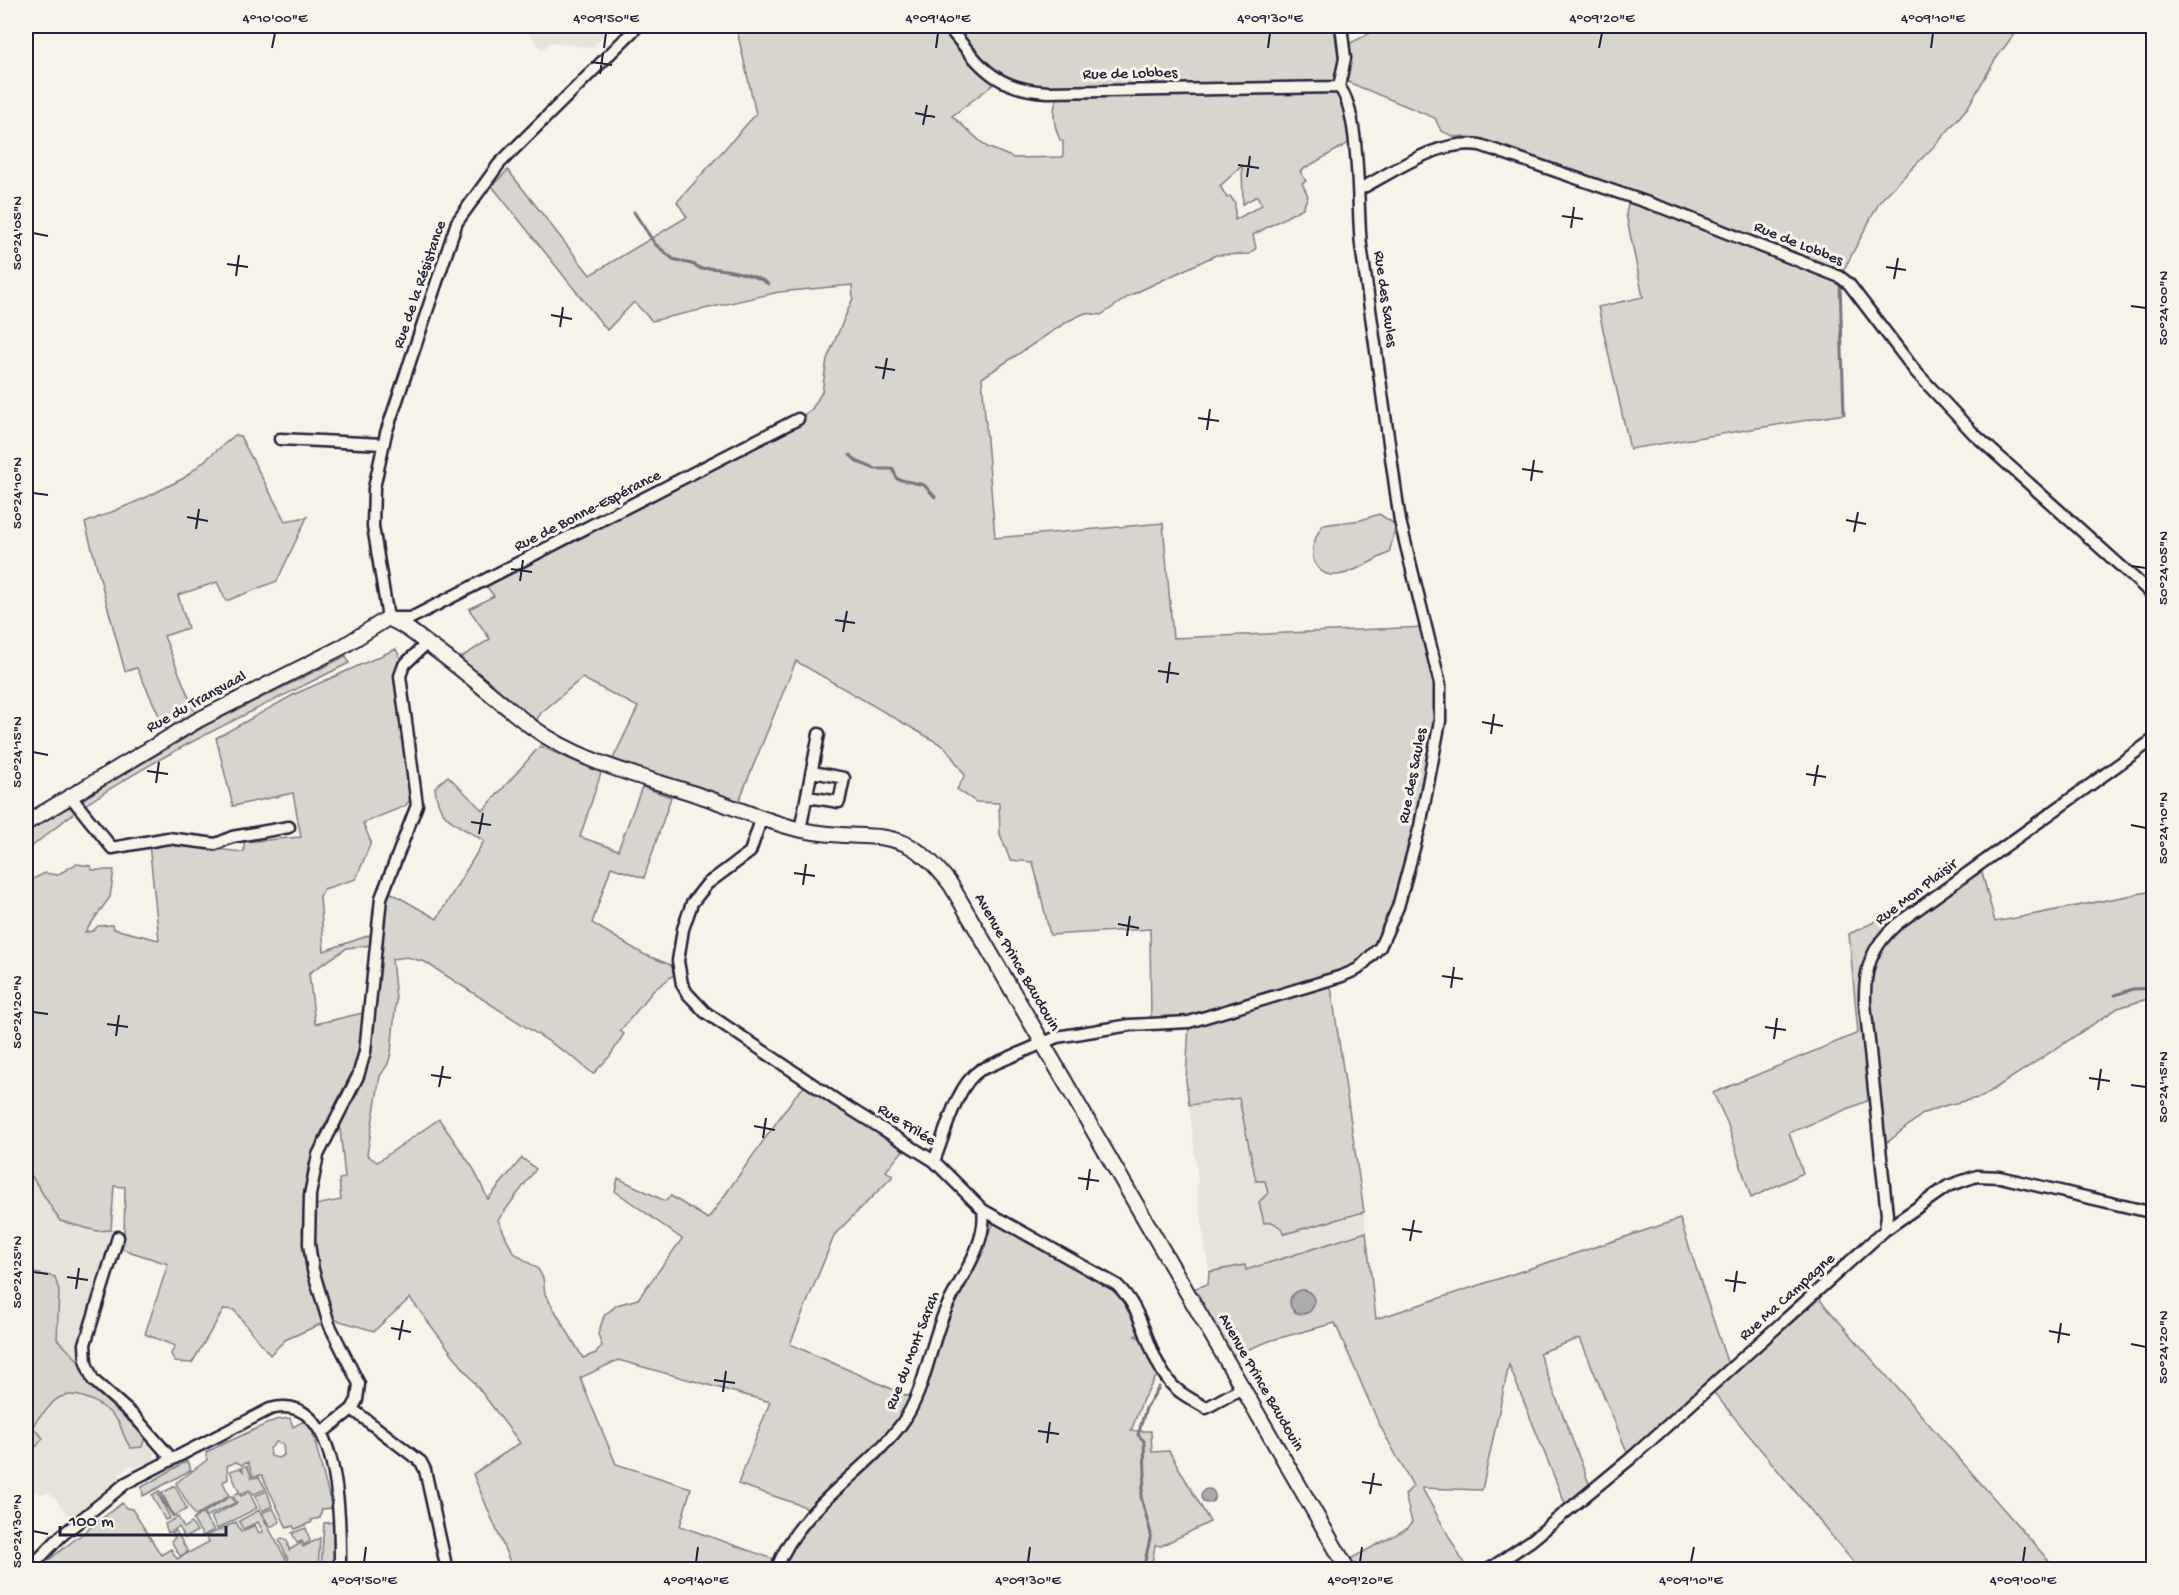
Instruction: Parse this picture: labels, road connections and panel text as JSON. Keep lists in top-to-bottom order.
{
  "streets": {
    "street": [
      "Rue de Lobbes",
      "Rue de la Résistance",
      "Rue des Saules",
      "Rue de Bonne-Espérance",
      "Rue du Transvaal",
      "Rue Mon Plaisir",
      "Avenue Prince Baudouin",
      "Rue Frilée",
      "Rue Ma Campagne",
      "Rue du Mont Sarah"
    ]
  },
  "crossings": [
    ["Rue de Lobbes", "Rue des Saules"],
    ["Rue de la Résistance", "Rue de Bonne-Espérance"],
    ["Rue de la Résistance", "Rue du Transvaal"],
    ["Rue de la Résistance", "Avenue Prince Baudouin"],
    ["Rue des Saules", "Avenue Prince Baudouin"],
    ["Rue des Saules", "Rue Frilée"],
    ["Rue de Bonne-Espérance", "Rue du Transvaal"],
    ["Rue de Bonne-Espérance", "Avenue Prince Baudouin"],
    ["Rue du Transvaal", "Avenue Prince Baudouin"],
    ["Rue Mon Plaisir", "Rue Ma Campagne"],
    ["Avenue Prince Baudouin", "Rue Frilée"],
    ["Rue Frilée", "Rue du Mont Sarah"]
  ],
  "scale_bar": "100 m",
  "coordinates": [
    "4°10'00\"E",
    "4°09'50\"E",
    "4°09'40\"E",
    "4°09'30\"E",
    "4°09'20\"E",
    "4°09'10\"E",
    "50°24'05\"N",
    "50°24'00\"N",
    "50°24'10\"N",
    "50°24'15\"N",
    "50°24'20\"N",
    "50°24'25\"N",
    "50°24'30\"N",
    "4°09'00\"E"
  ]
}
